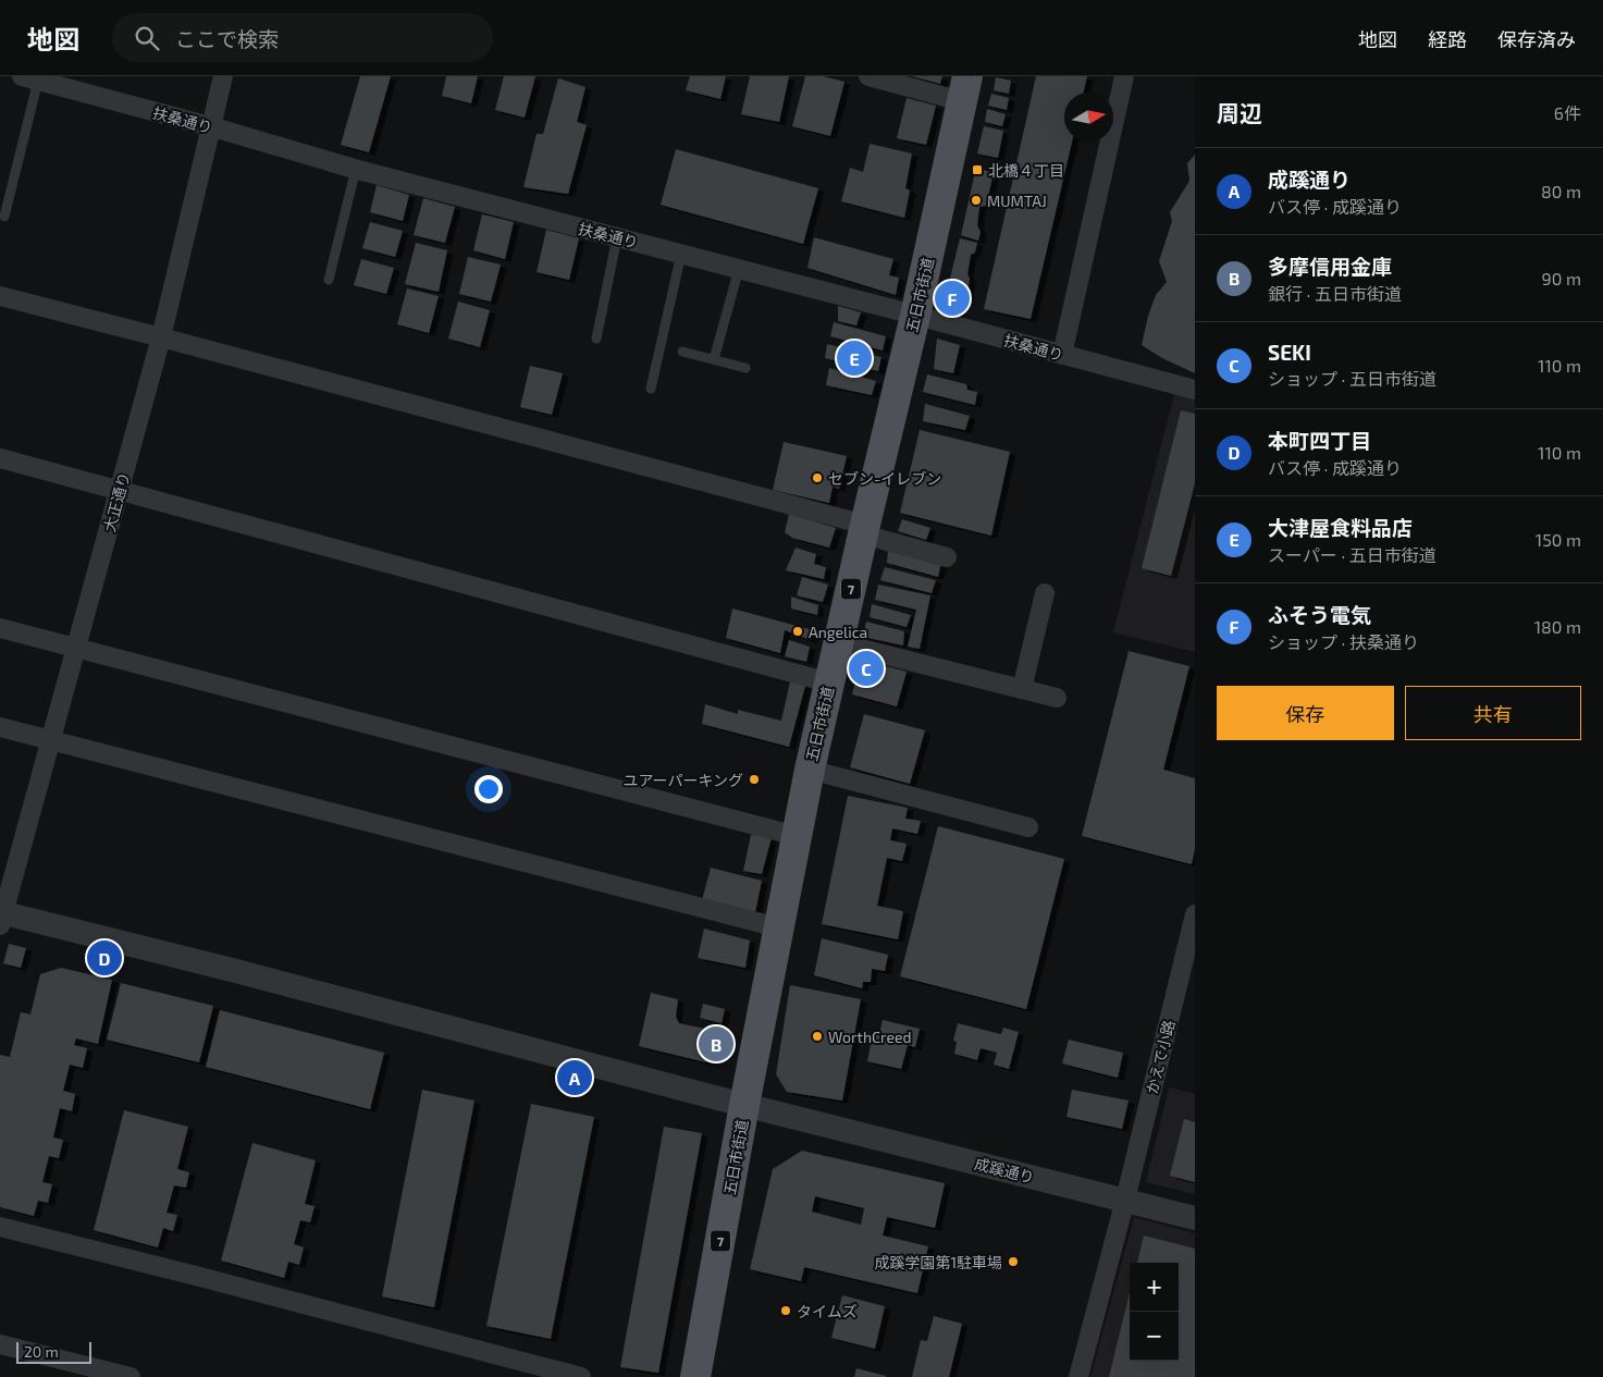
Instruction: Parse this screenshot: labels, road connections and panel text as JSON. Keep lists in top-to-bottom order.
{
  "streets": {
    "main road": ["五日市街道", "7"],
    "street": [
      "扶桑通り",
      "大正通り",
      "かえで小路",
      "成蹊通り"
    ]
  },
  "crossings": [
    ["扶桑通り", "五日市街道"],
    ["扶桑通り", "大正通り"],
    ["五日市街道", "成蹊通り"],
    ["大正通り", "成蹊通り"],
    ["かえで小路", "成蹊通り"]
  ],
  "places": {
    "transit": ["北橋４丁目"],
    "other": [
      "MUMTAJ",
      "セブン-イレブン",
      "Angelica",
      "ユアーパーキング",
      "WorthCreed",
      "成蹊学園第1駐車場",
      "タイムズ"
    ]
  },
  "scale_bar": "20 m",
  "north": "right",
  "page": {
    "header": "地図",
    "search": "ここで検索",
    "nav": ["地図", "経路", "保存済み"],
    "heading": ["周辺", "6件"],
    "list": [
      {
        "mark": "A",
        "name": "成蹊通り",
        "note": "バス停 · 成蹊通り",
        "value": "80 m"
      },
      {
        "mark": "B",
        "name": "多摩信用金庫",
        "note": "銀行 · 五日市街道",
        "value": "90 m"
      },
      {
        "mark": "C",
        "name": "SEKI",
        "note": "ショップ · 五日市街道",
        "value": "110 m"
      },
      {
        "mark": "D",
        "name": "本町四丁目",
        "note": "バス停 · 成蹊通り",
        "value": "110 m"
      },
      {
        "mark": "E",
        "name": "大津屋食料品店",
        "note": "スーパー · 五日市街道",
        "value": "150 m"
      },
      {
        "mark": "F",
        "name": "ふそう電気",
        "note": "ショップ · 扶桑通り",
        "value": "180 m"
      }
    ],
    "pins": [
      "F",
      "E",
      "C",
      "D",
      "B",
      "A"
    ],
    "buttons": ["保存", "共有"],
    "map_buttons": ["+", "−"],
    "scale": "20 m"
  }
}
